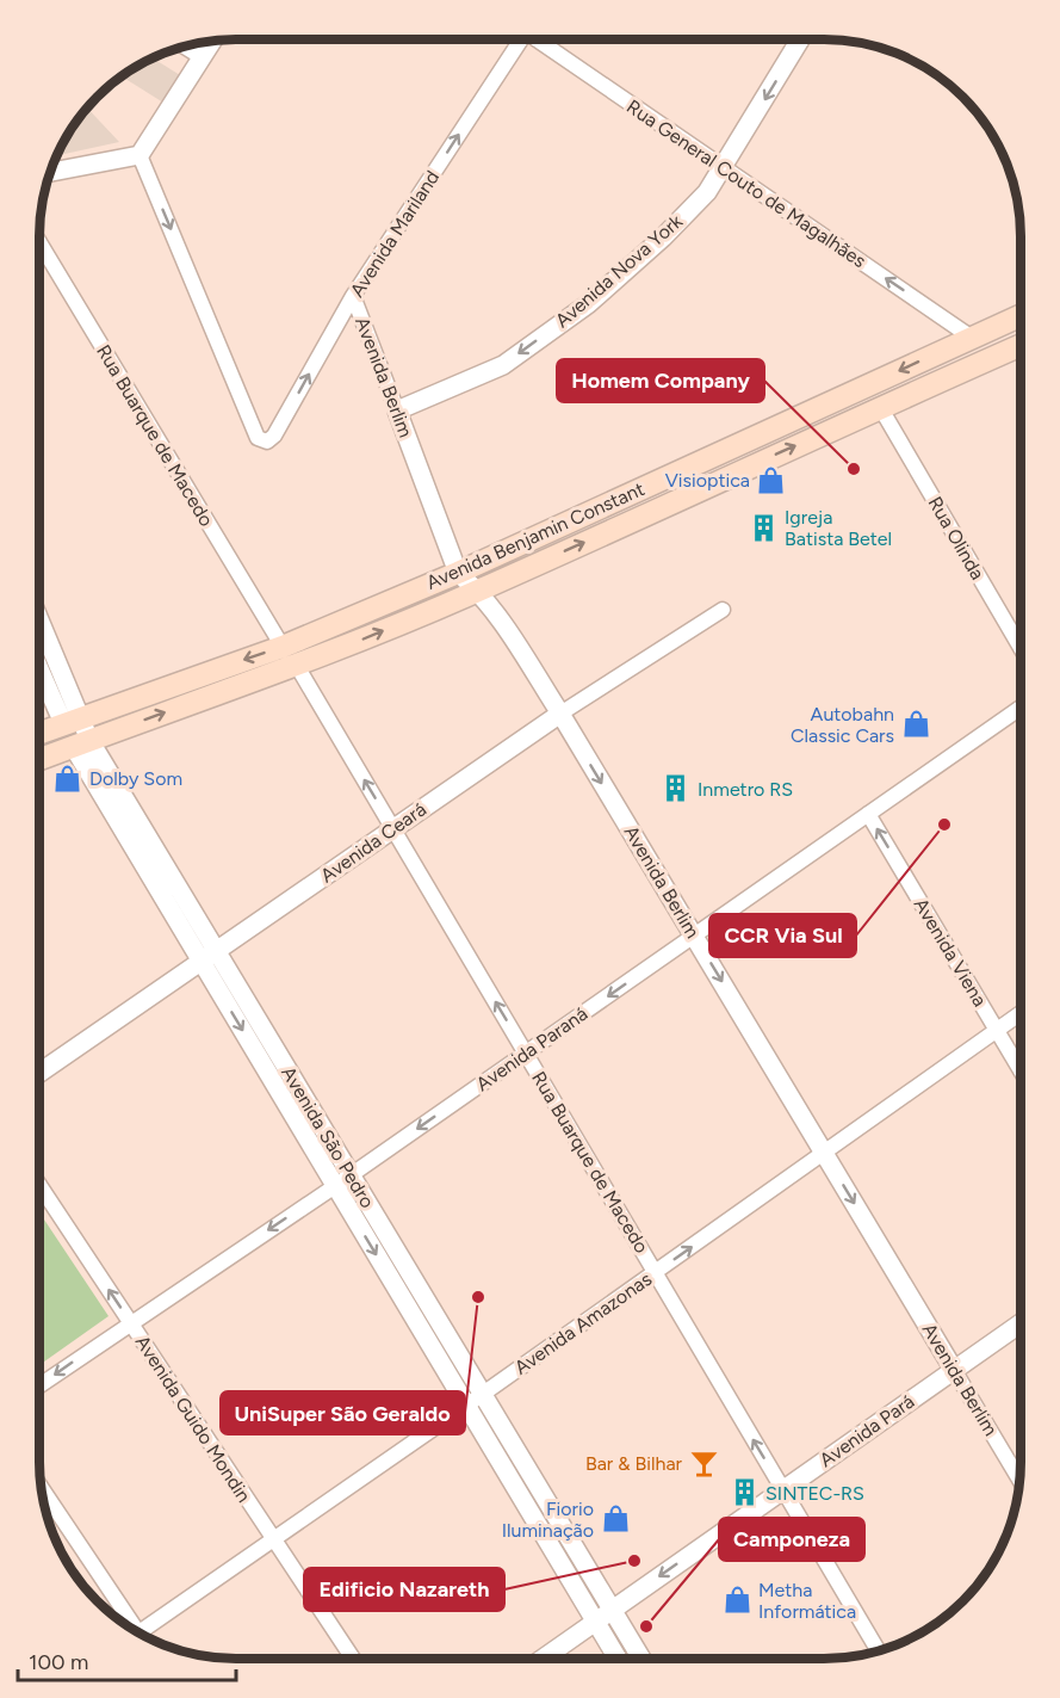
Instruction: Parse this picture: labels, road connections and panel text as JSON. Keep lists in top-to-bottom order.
{
  "streets": {
    "main road": ["Avenida Benjamin Constant"],
    "street": [
      "Rua General Couto de Magalhães",
      "Avenida Mariland",
      "Avenida Nova York",
      "Avenida Berlim",
      "Rua Buarque de Macedo",
      "Rua Olinda",
      "Avenida Ceará",
      "Avenida Viena",
      "Avenida Paraná",
      "Avenida São Pedro",
      "Avenida Amazonas",
      "Avenida Guido Mondin",
      "Avenida Pará"
    ]
  },
  "crossings": [
    ["Rua General Couto de Magalhães", "Avenida Nova York"],
    ["Rua General Couto de Magalhães", "Avenida Benjamin Constant"],
    ["Avenida Mariland", "Avenida Berlim"],
    ["Avenida Nova York", "Avenida Berlim"],
    ["Avenida Berlim", "Avenida Benjamin Constant"],
    ["Avenida Berlim", "Avenida Ceará"],
    ["Avenida Berlim", "Avenida Paraná"],
    ["Avenida Berlim", "Avenida Amazonas"],
    ["Avenida Berlim", "Avenida Pará"],
    ["Rua Buarque de Macedo", "Avenida Benjamin Constant"],
    ["Rua Buarque de Macedo", "Avenida Ceará"],
    ["Rua Buarque de Macedo", "Avenida Paraná"],
    ["Rua Buarque de Macedo", "Avenida Amazonas"],
    ["Rua Buarque de Macedo", "Avenida Pará"],
    ["Avenida Benjamin Constant", "Rua Olinda"],
    ["Avenida Benjamin Constant", "Avenida São Pedro"],
    ["Avenida Ceará", "Avenida São Pedro"],
    ["Avenida Viena", "Avenida Paraná"],
    ["Avenida Viena", "Avenida Amazonas"],
    ["Avenida Paraná", "Avenida São Pedro"],
    ["Avenida Paraná", "Avenida Guido Mondin"],
    ["Avenida São Pedro", "Avenida Amazonas"],
    ["Avenida São Pedro", "Avenida Pará"],
    ["Avenida Amazonas", "Avenida Guido Mondin"]
  ],
  "one_way": [
    "Rua General Couto de Magalhães",
    "Avenida Nova York",
    "Avenida Berlim",
    "Rua Buarque de Macedo",
    "Avenida Viena",
    "Avenida Paraná",
    "Avenida Pará"
  ],
  "places": {
    "other": [
      "Homem Company",
      "CCR Via Sul",
      "UniSuper São Geraldo",
      "Edificio Nazareth",
      "Camponeza"
    ],
    "shop": [
      "Visioptica",
      "Autobahn Classic Cars",
      "Dolby Som",
      "Fiorio Iluminação",
      "Metha Informática"
    ],
    "building": ["Igreja Batista Betel", "Inmetro RS", "SINTEC-RS"],
    "bar": ["Bar & Bilhar"]
  },
  "scale_bar": "100 m"
}
